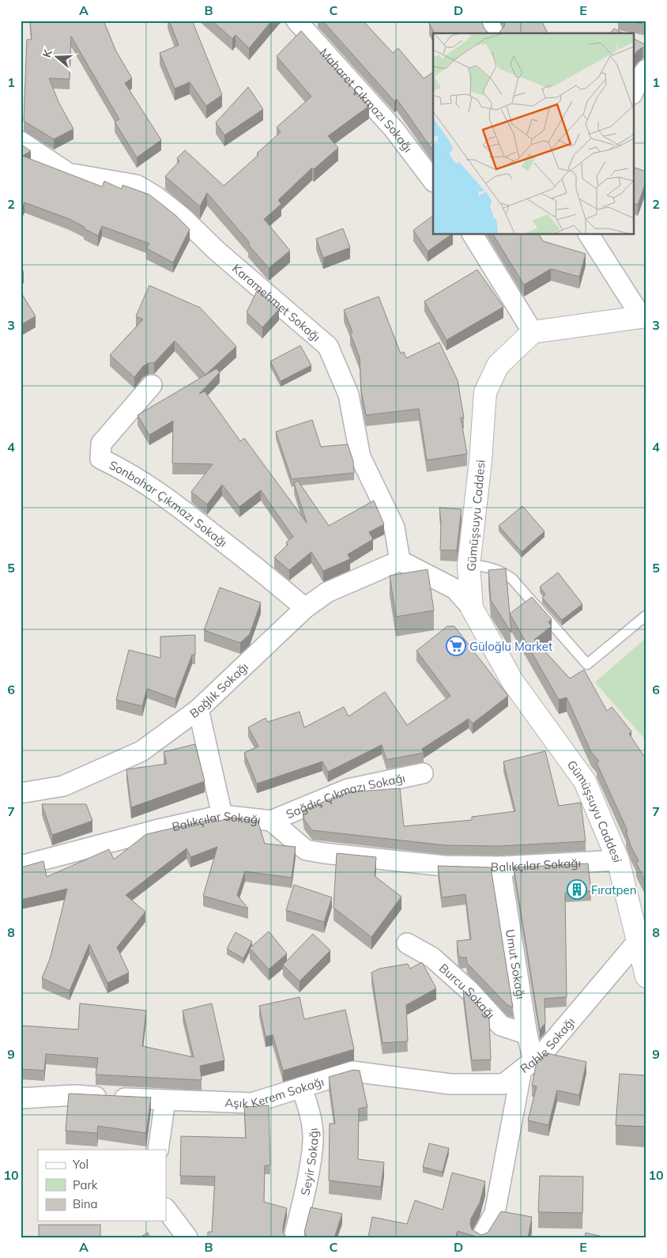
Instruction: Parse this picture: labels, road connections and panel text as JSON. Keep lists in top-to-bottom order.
{
  "streets": {
    "street": [
      "Maharet Çıkmazı Sokağı",
      "Karamehmet Sokağı",
      "Sonbahar Çıkmazı Sokağı",
      "Gümüşsuyu Caddesi",
      "Bağlık Sokağı",
      "Sağdıç Çıkmazı Sokağı",
      "Balıkçılar Sokağı",
      "Umut Sokağı",
      "Burcu Sokağı",
      "Rahle Sokağı",
      "Aşık Kerem Sokağı",
      "Seyir Sokağı"
    ]
  },
  "crossings": [
    ["Karamehmet Sokağı", "Bağlık Sokağı"],
    ["Sonbahar Çıkmazı Sokağı", "Bağlık Sokağı"],
    ["Gümüşsuyu Caddesi", "Balıkçılar Sokağı"],
    ["Gümüşsuyu Caddesi", "Rahle Sokağı"],
    ["Sağdıç Çıkmazı Sokağı", "Balıkçılar Sokağı"],
    ["Balıkçılar Sokağı", "Umut Sokağı"],
    ["Umut Sokağı", "Burcu Sokağı"],
    ["Umut Sokağı", "Rahle Sokağı"],
    ["Umut Sokağı", "Aşık Kerem Sokağı"],
    ["Rahle Sokağı", "Aşık Kerem Sokağı"],
    ["Aşık Kerem Sokağı", "Seyir Sokağı"]
  ],
  "places": {
    "supermarket": ["Güloğlu Market"],
    "building": ["Fıratpen"]
  },
  "legend": ["Yol", "Park", "Bina"],
  "north": "left",
  "grid": {
    "columns": [
      "A",
      "B",
      "C",
      "D",
      "E"
    ],
    "rows": [
      "1",
      "2",
      "3",
      "4",
      "5",
      "6",
      "7",
      "8",
      "9",
      "10"
    ]
  }
}
